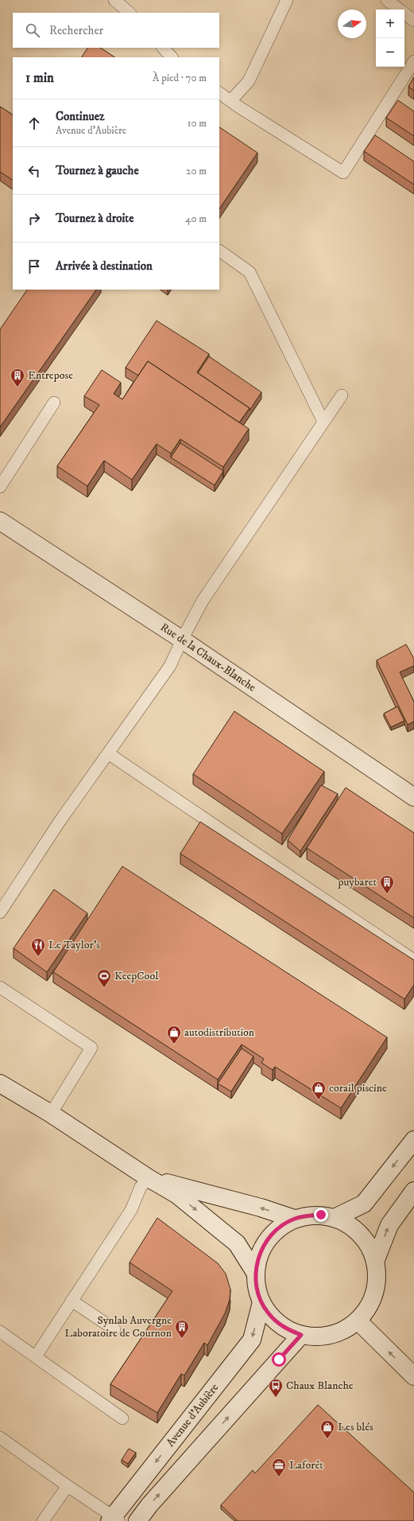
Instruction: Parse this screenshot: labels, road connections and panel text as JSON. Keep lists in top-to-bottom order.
{
  "streets": {
    "main road": ["Rue de la Chaux-Blanche", "Avenue d'Aubière"]
  },
  "places": {
    "building": ["Entrepose", "puybaret", "Synlab Auvergne Laboratoire de Cournon"],
    "restaurant": ["Le Taylor's"],
    "sports": ["KeepCool"],
    "shop": ["autodistribution", "corail piscine", "Les blés"],
    "bus stop": ["Chaux Blanche"],
    "office": ["Laforêt"]
  },
  "north": "right",
  "page": {
    "map_buttons": ["+", "−"],
    "search": "Rechercher",
    "heading": ["1 min", "À pied · 70 m"],
    "list": [
      ["Continuez", "Avenue d'Aubière", "10 m"],
      ["Tournez à gauche", "20 m"],
      ["Tournez à droite", "40 m"],
      "Arrivée à destination"
    ]
  }
}
